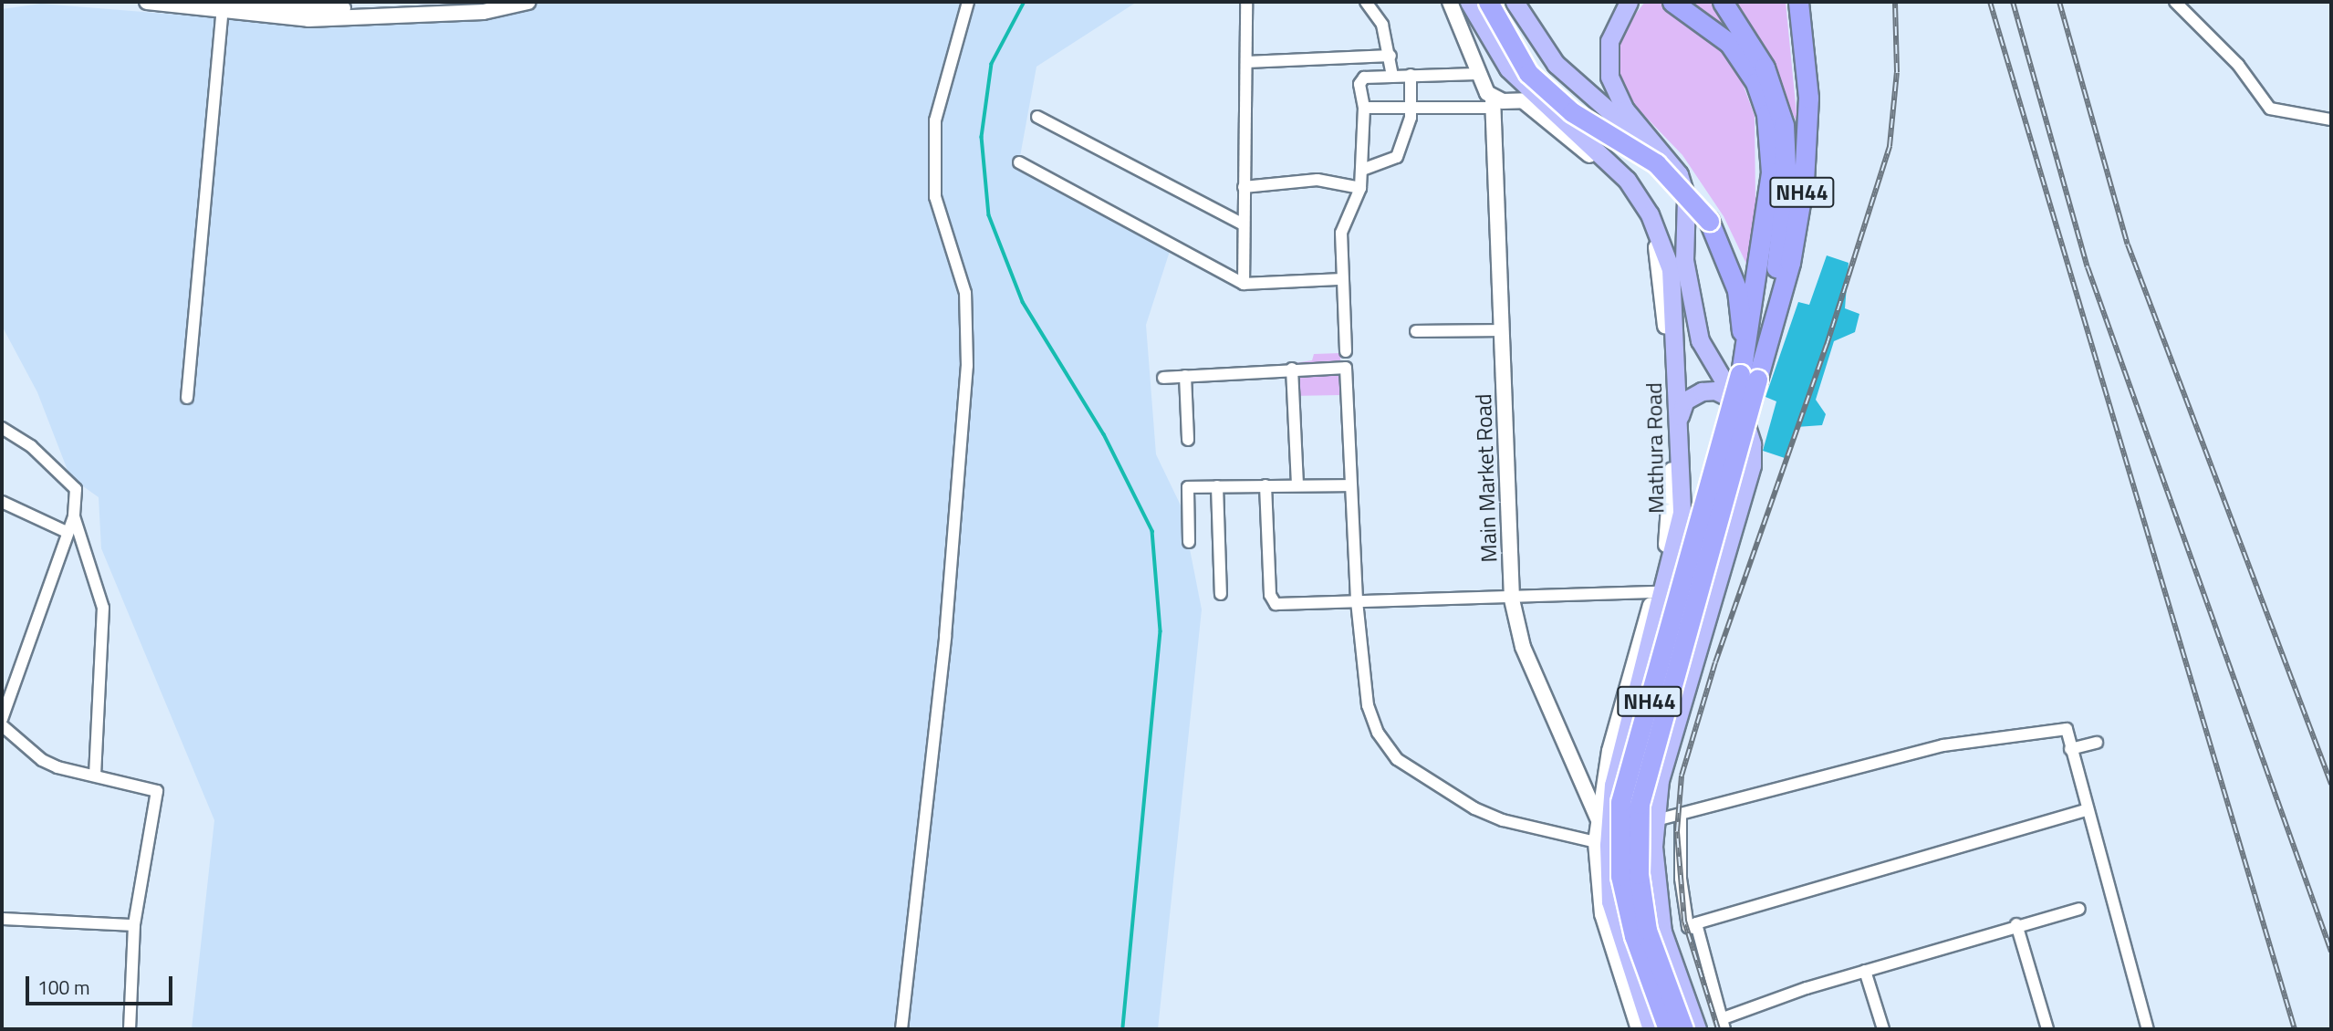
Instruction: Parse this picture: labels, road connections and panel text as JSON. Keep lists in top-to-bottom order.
{
  "streets": {
    "highway": ["NH44", "Mathura Road"],
    "street": ["Main Market Road"]
  },
  "crossings": [
    ["Mathura Road", "Main Market Road"]
  ],
  "scale_bar": "100 m"
}
